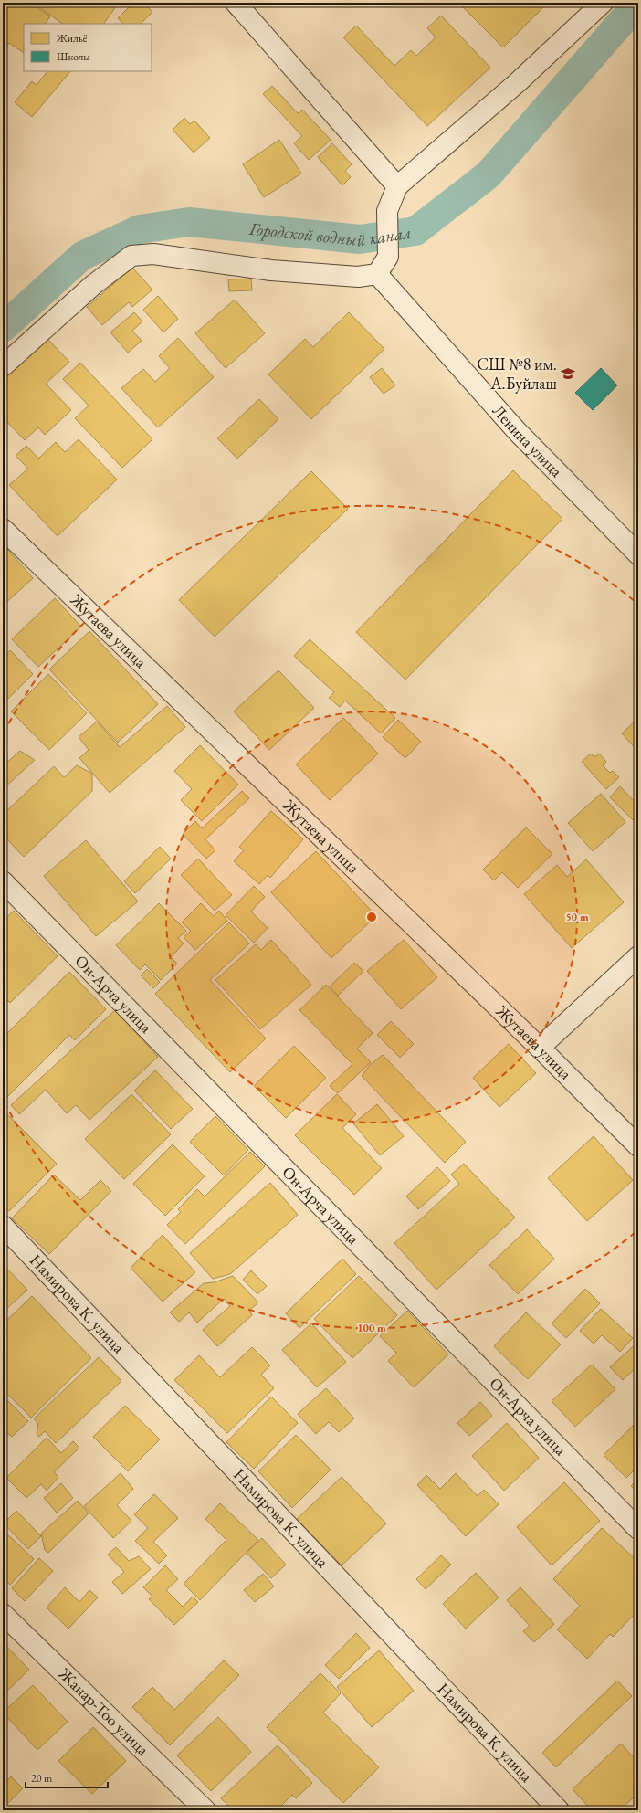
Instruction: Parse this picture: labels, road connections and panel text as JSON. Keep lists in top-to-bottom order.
{
  "streets": {
    "street": [
      "Ленина улица",
      "Жутаева улица",
      "Он-Арча улица",
      "Намирова К. улица",
      "Жанар-Тоо улица"
    ]
  },
  "water": ["Городской водный канал"],
  "places": {
    "school or university": ["СШ №8 им. А.Буйлаш"]
  },
  "legend": ["Жильё", "Школы"],
  "scale_bar": "20 m",
  "rings": ["50 m", "100 m"]
}
